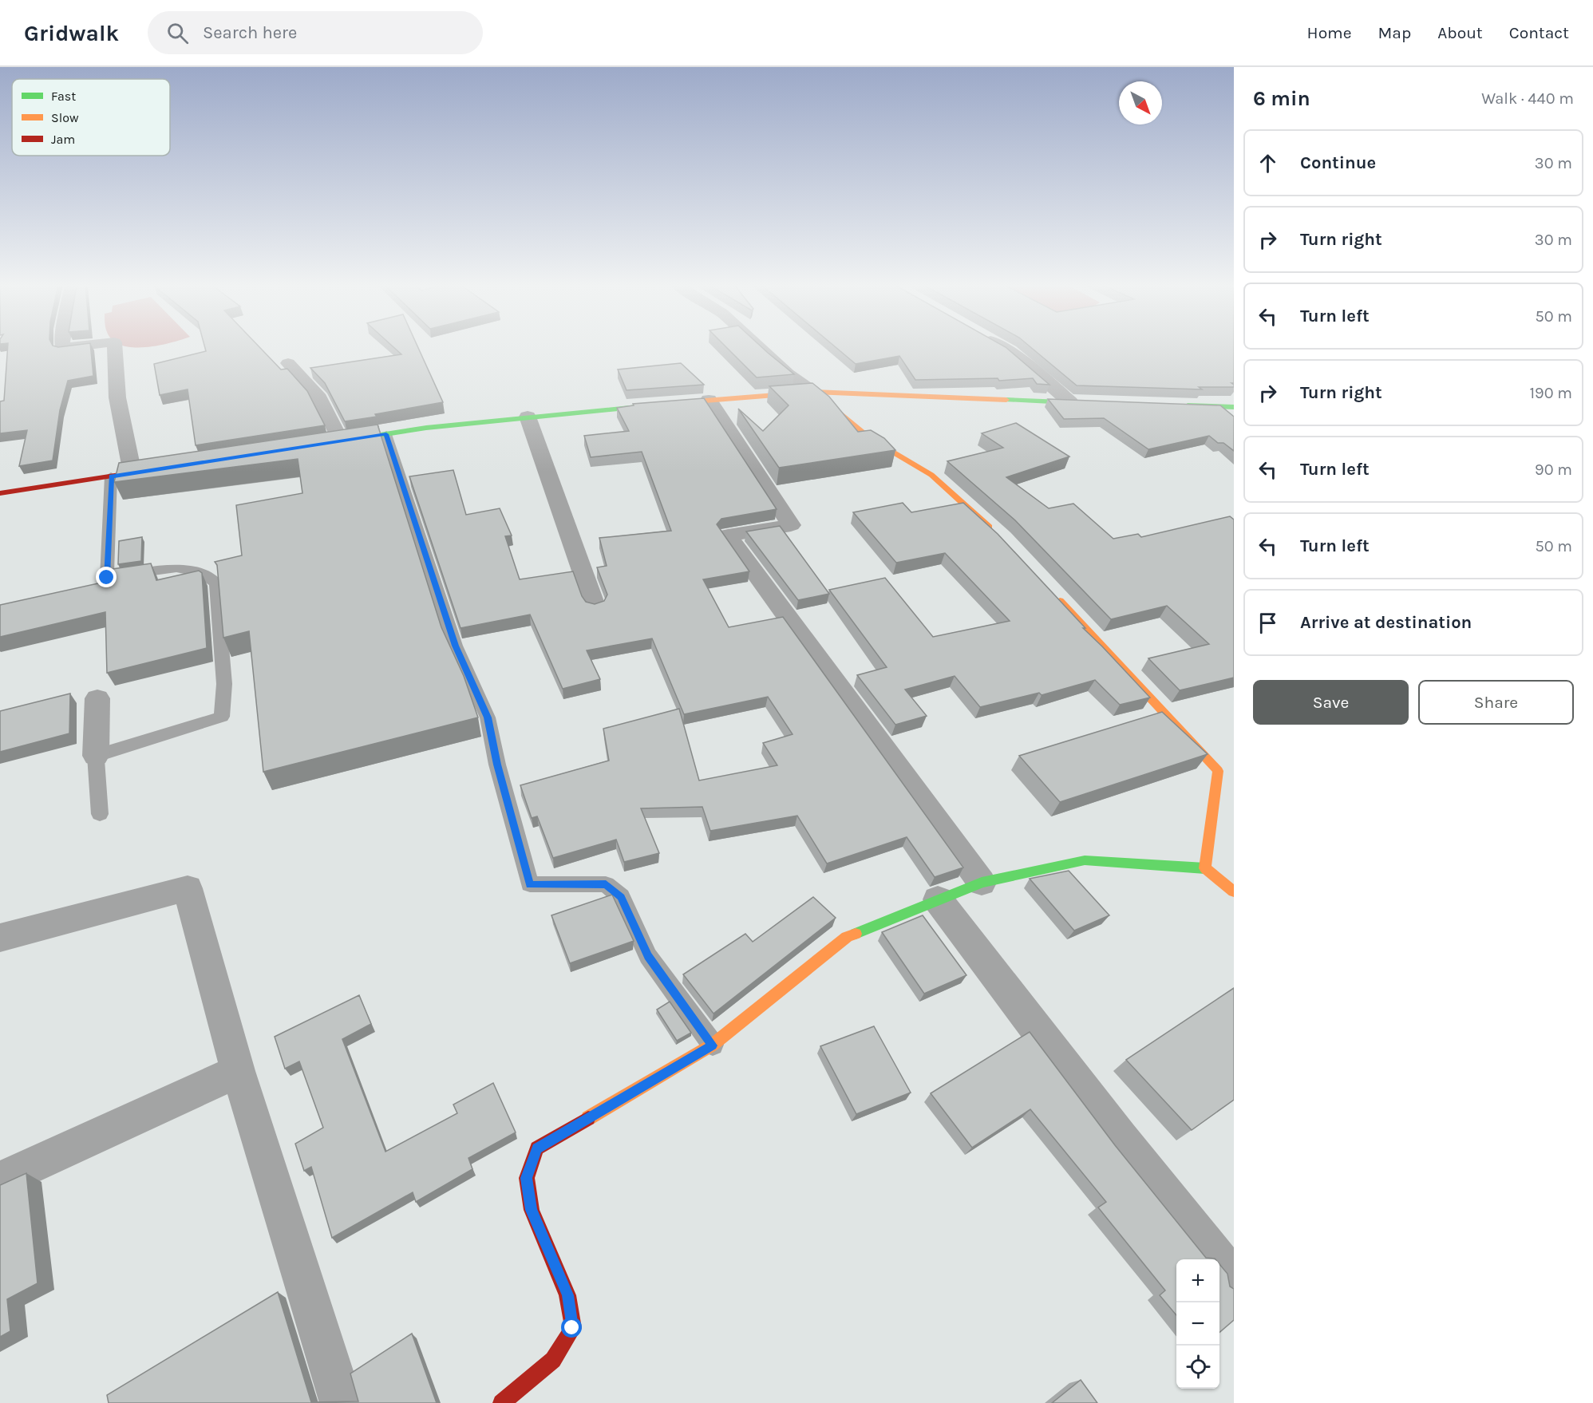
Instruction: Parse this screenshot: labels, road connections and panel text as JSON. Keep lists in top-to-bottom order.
{
  "legend": ["Fast", "Slow", "Jam"],
  "north": "bottom right",
  "page": {
    "header": "Gridwalk",
    "search": "Search here",
    "nav": [
      "Home",
      "Map",
      "About",
      "Contact"
    ],
    "heading": ["6 min", "Walk · 440 m"],
    "list": [
      ["Continue", "30 m"],
      ["Turn right", "30 m"],
      ["Turn left", "50 m"],
      ["Turn right", "190 m"],
      ["Turn left", "90 m"],
      ["Turn left", "50 m"],
      "Arrive at destination"
    ],
    "buttons": ["Save", "Share"],
    "map_buttons": ["+", "−"]
  }
}
